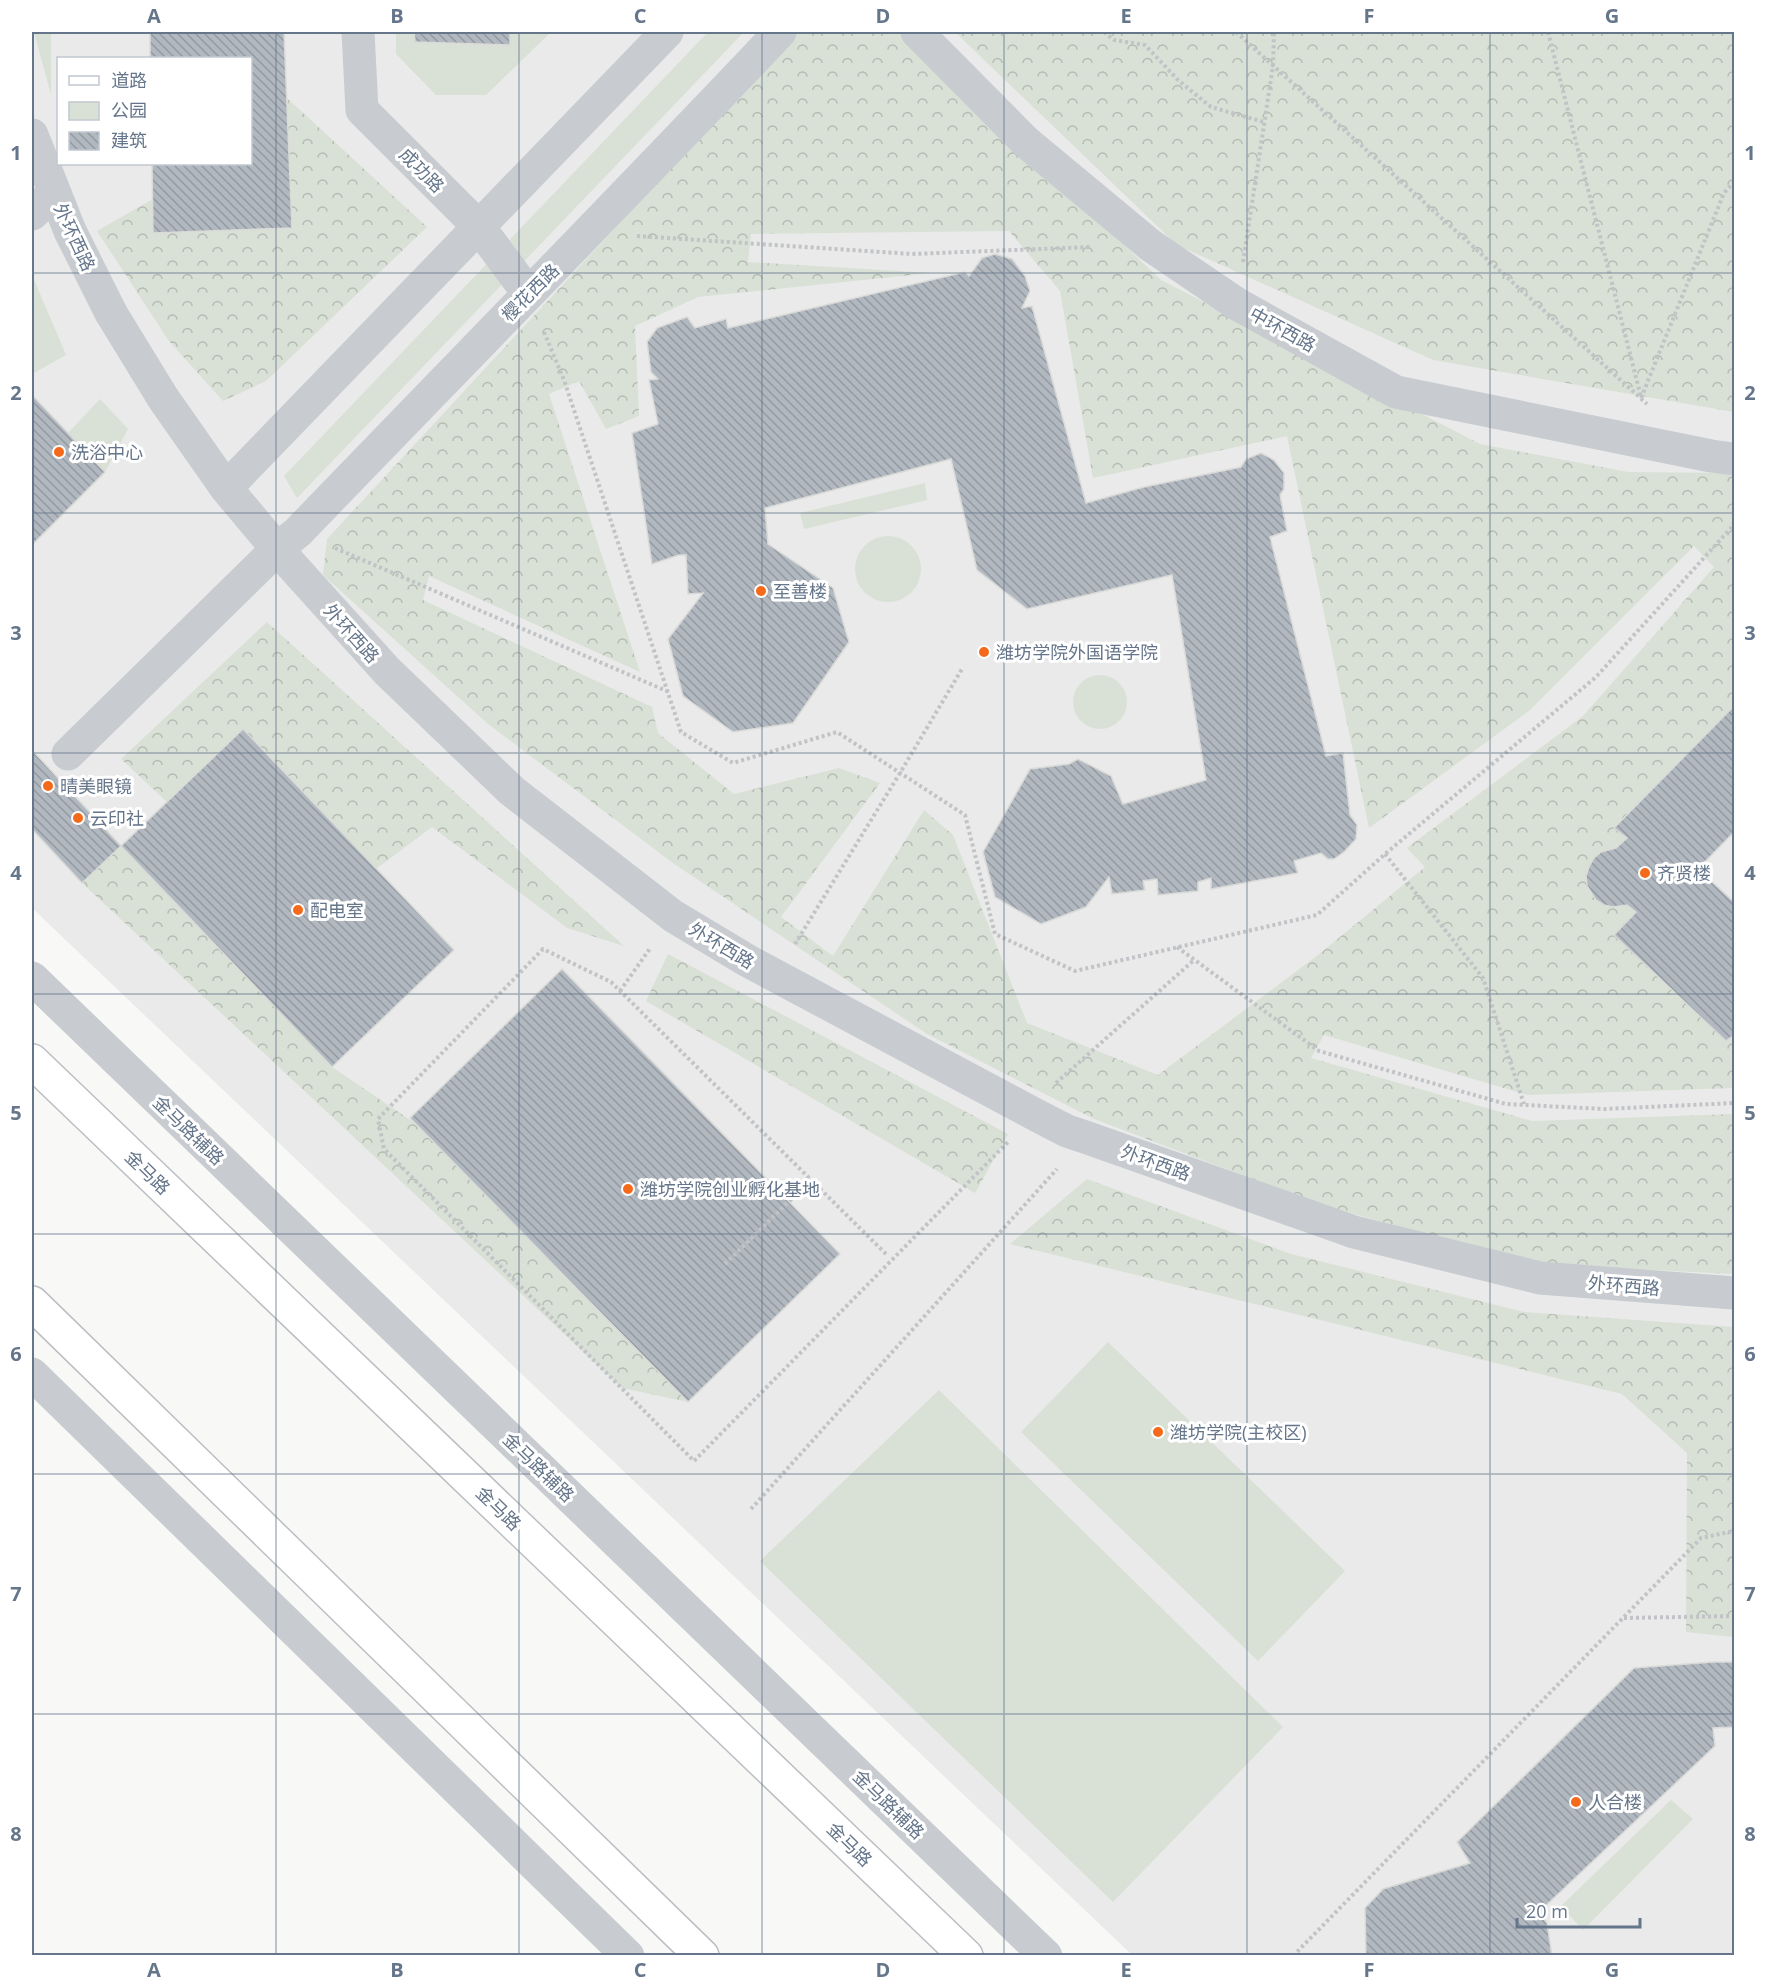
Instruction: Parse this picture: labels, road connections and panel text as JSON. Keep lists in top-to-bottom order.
{
  "streets": {
    "main road": ["金马路"],
    "street": [
      "成功路",
      "外环西路",
      "樱花西路",
      "中环西路",
      "金马路辅路"
    ]
  },
  "crossings": [
    ["成功路", "樱花西路"],
    ["外环西路", "樱花西路"]
  ],
  "places": [
    "洗浴中心",
    "至善楼",
    "潍坊学院外国语学院",
    "晴美眼镜",
    "云印社",
    "齐贤楼",
    "配电室",
    "潍坊学院创业孵化基地",
    "潍坊学院(主校区)",
    "人合楼"
  ],
  "legend": ["道路", "公园", "建筑"],
  "scale_bar": "20 m",
  "grid": {
    "columns": [
      "A",
      "B",
      "C",
      "D",
      "E",
      "F",
      "G"
    ],
    "rows": [
      "1",
      "2",
      "3",
      "4",
      "5",
      "6",
      "7",
      "8"
    ]
  }
}
